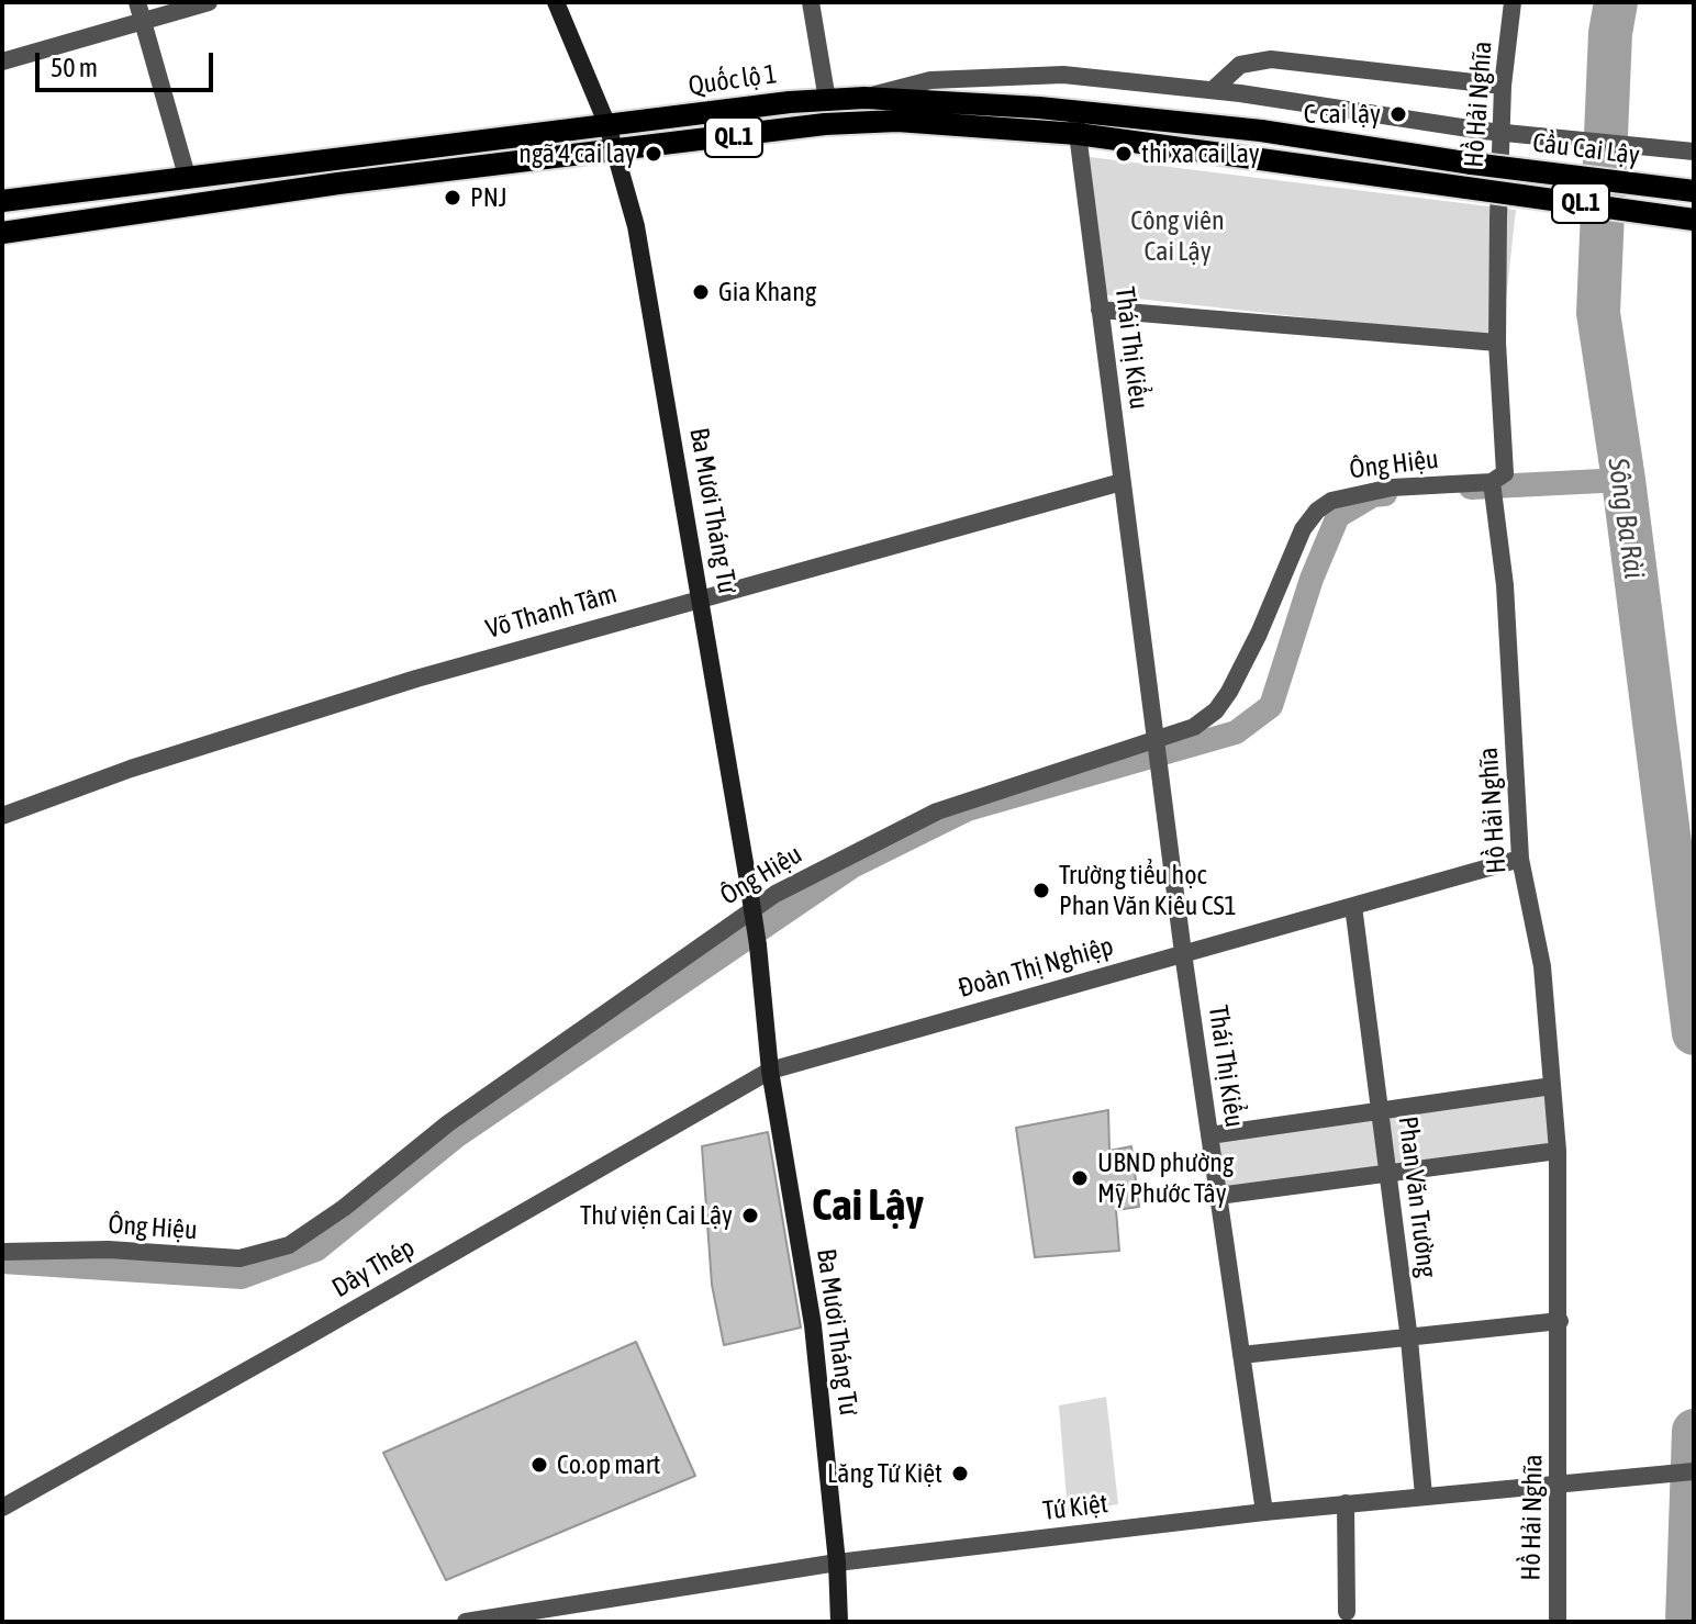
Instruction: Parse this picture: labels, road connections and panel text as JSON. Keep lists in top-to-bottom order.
{
  "streets": {
    "main road": [
      "Quốc lộ 1",
      "QL.1",
      "Cầu Cai Lậy",
      "Ba Mươi Tháng Tư"
    ],
    "street": [
      "Hồ Hải Nghĩa",
      "Thái Thị Kiểu",
      "Ông Hiệu",
      "Võ Thanh Tâm",
      "Đoàn Thị Nghiệp",
      "Phan Văn Trường",
      "Dây Thép",
      "Tứ Kiệt"
    ]
  },
  "crossings": [
    ["Quốc lộ 1", "Cầu Cai Lậy"],
    ["Quốc lộ 1", "Thái Thị Kiểu"],
    ["Quốc lộ 1", "Ba Mươi Tháng Tư"],
    ["Hồ Hải Nghĩa", "Ông Hiệu"],
    ["Hồ Hải Nghĩa", "Đoàn Thị Nghiệp"],
    ["Hồ Hải Nghĩa", "Tứ Kiệt"],
    ["Thái Thị Kiểu", "Ông Hiệu"],
    ["Thái Thị Kiểu", "Võ Thanh Tâm"],
    ["Thái Thị Kiểu", "Đoàn Thị Nghiệp"],
    ["Thái Thị Kiểu", "Tứ Kiệt"],
    ["Ba Mươi Tháng Tư", "Võ Thanh Tâm"],
    ["Ba Mươi Tháng Tư", "Đoàn Thị Nghiệp"],
    ["Ba Mươi Tháng Tư", "Dây Thép"],
    ["Ba Mươi Tháng Tư", "Tứ Kiệt"],
    ["Đoàn Thị Nghiệp", "Phan Văn Trường"],
    ["Đoàn Thị Nghiệp", "Dây Thép"],
    ["Phan Văn Trường", "Tứ Kiệt"]
  ],
  "districts": ["Cai Lậy"],
  "water": ["Sông Ba Rài"],
  "parks": ["Công viên Cai Lậy"],
  "places": [
    "C cai lậy",
    "ngã 4 cai lay",
    "thi xa cai lay",
    "PNJ",
    "Gia Khang",
    "Trường tiểu học Phan Văn Kiêu CS1",
    "UBND phường Mỹ Phước Tây",
    "Thư viện Cai Lậy",
    "Co.op mart",
    "Lăng Tứ Kiệt"
  ],
  "scale_bar": "50 m"
}
